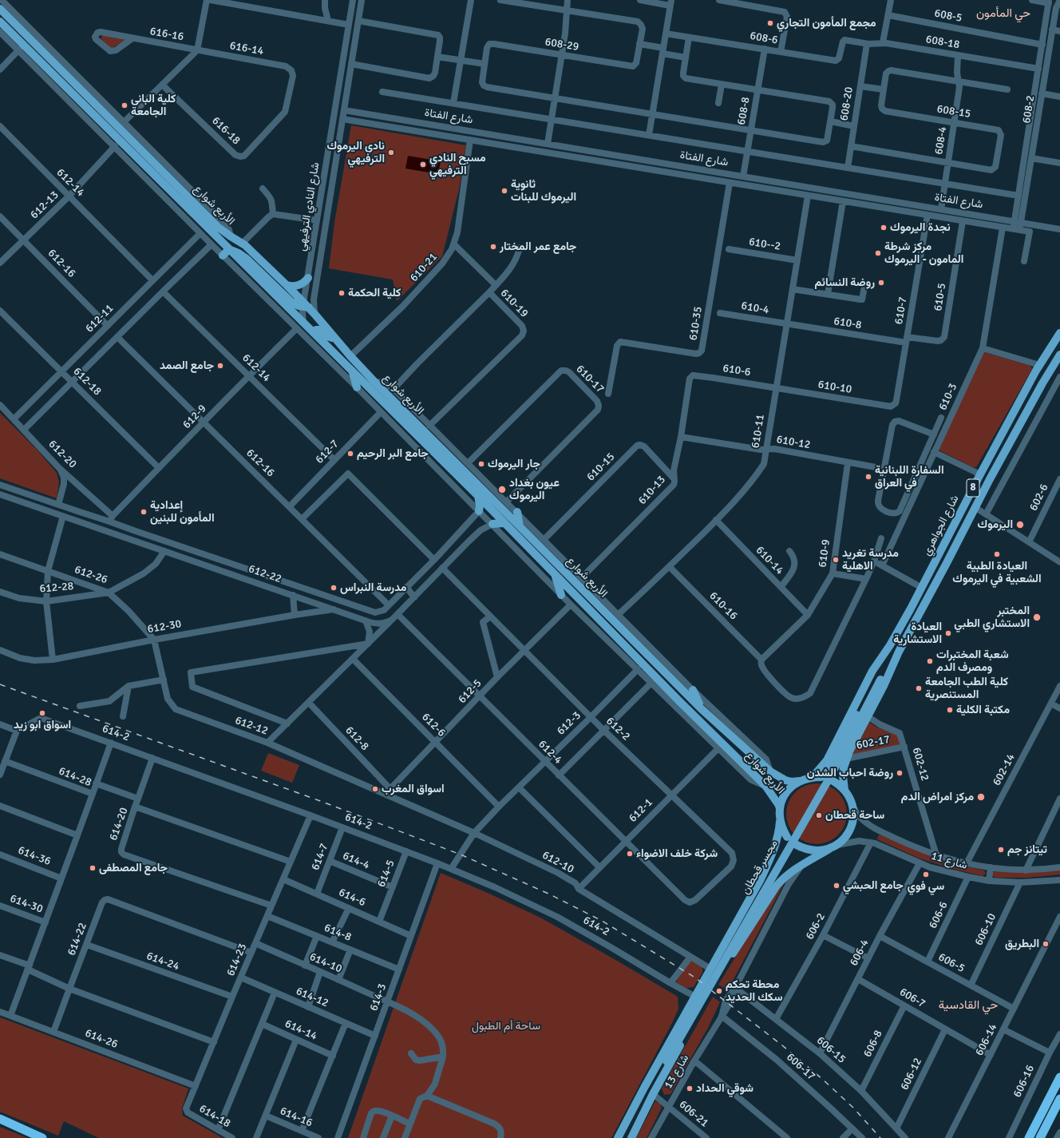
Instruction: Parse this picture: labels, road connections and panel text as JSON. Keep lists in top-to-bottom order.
{
  "streets": {
    "main road": [
      "الأربع شوارع",
      "8",
      "شارع الجواهري",
      "مجسر قحطان"
    ],
    "street": [
      "608-5",
      "616-16",
      "608-6",
      "608-18",
      "608-29",
      "616-14",
      "608-20",
      "608-2",
      "608-8",
      "608-15",
      "شارع الفتاة",
      "616-18",
      "608-4",
      "612-14",
      "612-13",
      "شارع النادي الترفيهي",
      "610--2",
      "612-16",
      "610-21",
      "610-5",
      "610-19",
      "610-4",
      "610-7",
      "612-11",
      "610-35",
      "610-8",
      "610-6",
      "610-17",
      "612-18",
      "610-10",
      "610-3",
      "612-9",
      "610-11",
      "610-12",
      "612-7",
      "612-20",
      "610-15",
      "610-13",
      "602-6",
      "610-9",
      "610-14",
      "612-22",
      "612-26",
      "612-28",
      "610-16",
      "612-30",
      "612-5",
      "612-3",
      "612-6",
      "612-12",
      "612-2",
      "614-2",
      "612-8",
      "602-17",
      "612-4",
      "602-12",
      "602-14",
      "614-28",
      "612-1",
      "614-20",
      "614-36",
      "614-7",
      "614-4",
      "شارع 11",
      "612-10",
      "614-5",
      "614-6",
      "614-30",
      "606-6",
      "606-2",
      "606-10",
      "614-8",
      "614-22",
      "606-4",
      "614-23",
      "614-24",
      "614-10",
      "606-5",
      "614-12",
      "614-3",
      "606-7",
      "614-14",
      "614-26",
      "606-14",
      "606-8",
      "606-15",
      "606-17",
      "شارع 13",
      "606-12",
      "606-16",
      "606-21",
      "614-18",
      "614-16"
    ]
  },
  "crossings": [
    ["608-5", "608-2"],
    ["616-16", "616-14"],
    ["608-6", "608-18"],
    ["608-6", "608-8"],
    ["608-18", "608-20"],
    ["608-18", "608-2"],
    ["608-18", "608-4"],
    ["616-14", "616-18"],
    ["608-20", "608-15"],
    ["608-2", "شارع الفتاة"],
    ["608-8", "شارع الفتاة"],
    ["608-15", "608-4"],
    ["شارع الفتاة", "608-4"],
    ["شارع الفتاة", "شارع النادي الترفيهي"],
    ["شارع الفتاة", "610-21"],
    ["شارع الفتاة", "610-5"],
    ["شارع الفتاة", "610-7"],
    ["شارع الفتاة", "610-35"],
    ["شارع الفتاة", "610-3"],
    ["شارع الفتاة", "610-11"],
    ["612-14", "612-13"],
    ["612-14", "612-11"],
    ["612-14", "612-9"],
    ["612-14", "612-7"],
    ["612-13", "612-16"],
    ["الأربع شوارع", "شارع النادي الترفيهي"],
    ["الأربع شوارع", "610-21"],
    ["الأربع شوارع", "610-15"],
    ["610--2", "610-11"],
    ["612-16", "612-11"],
    ["612-16", "612-9"],
    ["612-16", "612-7"],
    ["612-16", "612-22"],
    ["610-5", "610-7"],
    ["610-5", "610-8"],
    ["610-4", "610-8"],
    ["610-4", "610-11"],
    ["610-7", "610-8"],
    ["610-7", "610-10"],
    ["612-11", "612-18"],
    ["612-11", "612-20"],
    ["610-8", "610-11"],
    ["610-6", "610-10"],
    ["610-6", "610-11"],
    ["610-6", "610-13"],
    ["612-18", "612-9"],
    ["610-10", "610-11"],
    ["612-9", "612-20"],
    ["612-9", "612-22"],
    ["610-11", "610-12"],
    ["610-11", "610-14"],
    ["610-11", "610-16"],
    ["610-12", "610-13"],
    ["610-12", "610-9"],
    ["612-20", "612-22"],
    ["610-15", "610-13"],
    ["8", "شارع الجواهري"],
    ["8", "602-17"],
    ["8", "602-12"],
    ["8", "مجسر قحطان"],
    ["شارع الجواهري", "مجسر قحطان"],
    ["610-9", "610-14"],
    ["610-9", "610-16"],
    ["612-22", "612-26"],
    ["612-22", "612-30"],
    ["612-26", "612-28"],
    ["612-30", "612-12"],
    ["612-5", "612-6"],
    ["612-5", "612-12"],
    ["612-5", "612-2"],
    ["612-5", "612-8"],
    ["612-5", "612-4"],
    ["612-5", "612-10"],
    ["612-3", "612-6"],
    ["612-3", "612-2"],
    ["612-3", "614-2"],
    ["612-3", "612-4"],
    ["612-3", "612-10"],
    ["612-12", "612-8"],
    ["612-12", "612-10"],
    ["612-2", "612-4"],
    ["612-2", "612-1"],
    ["614-2", "614-7"],
    ["614-2", "614-5"],
    ["614-2", "614-23"],
    ["614-2", "614-3"],
    ["612-8", "612-10"],
    ["602-17", "602-12"],
    ["612-4", "612-1"],
    ["602-12", "شارع 11"],
    ["602-14", "شارع 11"],
    ["614-28", "614-36"],
    ["614-28", "614-30"],
    ["614-28", "614-26"],
    ["612-1", "612-10"],
    ["614-20", "614-23"],
    ["614-7", "614-4"],
    ["614-7", "614-6"],
    ["614-4", "614-5"],
    ["شارع 11", "606-6"],
    ["شارع 11", "606-2"],
    ["شارع 11", "606-10"],
    ["شارع 11", "606-4"],
    ["مجسر قحطان", "606-21"],
    ["614-5", "614-6"],
    ["614-6", "614-23"],
    ["614-6", "614-3"],
    ["606-6", "606-5"],
    ["606-2", "606-15"],
    ["606-10", "606-5"],
    ["614-8", "614-23"],
    ["614-8", "614-3"],
    ["614-22", "614-23"],
    ["614-22", "614-24"],
    ["614-22", "614-26"],
    ["606-4", "606-5"],
    ["606-4", "606-7"],
    ["606-4", "606-15"],
    ["614-23", "614-24"],
    ["614-23", "614-10"],
    ["614-23", "614-12"],
    ["614-23", "614-26"],
    ["614-23", "614-18"],
    ["614-10", "614-3"],
    ["606-5", "606-14"],
    ["614-12", "614-3"],
    ["606-7", "606-14"],
    ["606-7", "606-8"],
    ["606-7", "606-12"],
    ["606-8", "606-15"],
    ["606-15", "شارع 13"],
    ["606-15", "606-12"],
    ["606-17", "شارع 13"],
    ["شارع 13", "606-21"]
  ],
  "districts": ["حي المأمون", "حي القادسية"],
  "parks": ["ساحة أم الطبول"],
  "places": [
    "مجمع المأمون التجاري",
    "كلية الباني الجامعة",
    "نادي اليرموك الترفيهي",
    "مسبح النادي الترفيهي",
    "ثانوية اليرموك للبنات",
    "نجدة اليرموك",
    "جامع عمر المختار",
    "مركز شرطة المامون - اليرموك",
    "روضة النسائم",
    "كلية الحكمة",
    "جامع الصمد",
    "جامع البر الرحيم",
    "جار اليرموك",
    "السفارة اللبنانية في العراق",
    "عيون بغداد اليرموك",
    "إعدادية المأمون للبنين",
    "اليرموك",
    "العيادة الطبية الشعبية في اليرموك",
    "مدرسة تغريد الاهلية",
    "مدرسة النبراس",
    "المختبر الاستشاري الطبي",
    "العيادة الاستشارية",
    "شعبة المختبرات ومصرف الدم",
    "كلية الطب الجامعة المستنصرية",
    "مكتبة الكلية",
    "اسواق ابو زيد",
    "روضة احباب الشدن",
    "اسواق المغرب",
    "مركز امراض الدم",
    "ساحة قحطان",
    "تيتانز جم",
    "شركة خلف الاضواء",
    "جامع المصطفى",
    "سي فوي",
    "جامع الحبشي",
    "البطريق",
    "محطة تحكم سكك الحديد",
    "شوقي الحداد"
  ]
}
